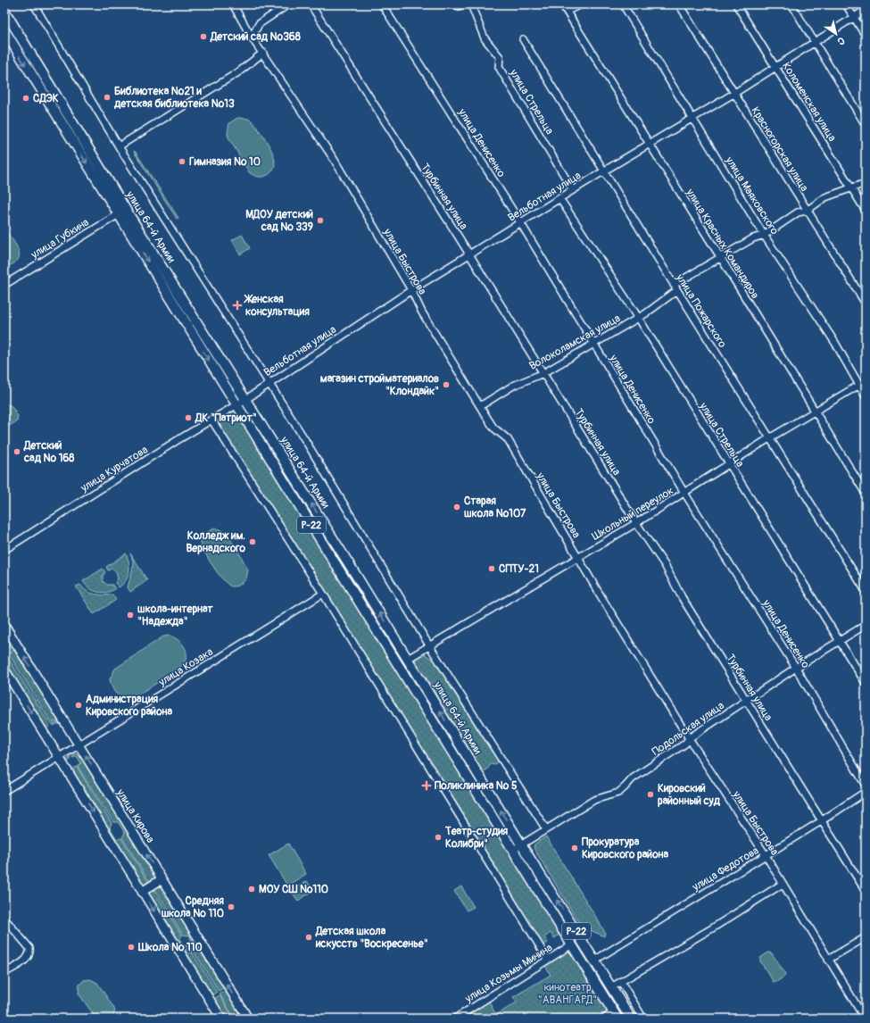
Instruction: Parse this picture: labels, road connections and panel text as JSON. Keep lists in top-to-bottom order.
{
  "streets": {
    "highway": ["улица 64-й Армии", "Р-22"],
    "main road": ["улица Кирова"],
    "street": [
      "улица Стрельца",
      "Коломенская улица",
      "улица Денисенко",
      "Красногорская улица",
      "улица Маяковского",
      "Турбинная улица",
      "Вельботная улица",
      "улица Губкина",
      "улица Красных Командиров",
      "улица Быстрова",
      "улица Пожарского",
      "Волоколамская улица",
      "улица Курчатова",
      "Школьный переулок",
      "улица Козака",
      "Подольская улица",
      "улица Федотова",
      "улица Козьмы Минина"
    ]
  },
  "crossings": [
    ["улица Стрельца", "Вельботная улица"],
    ["улица Стрельца", "Волоколамская улица"],
    ["улица Стрельца", "Школьный переулок"],
    ["улица Стрельца", "Подольская улица"],
    ["Коломенская улица", "Вельботная улица"],
    ["Коломенская улица", "Волоколамская улица"],
    ["улица Денисенко", "Вельботная улица"],
    ["улица Денисенко", "Волоколамская улица"],
    ["улица Денисенко", "Школьный переулок"],
    ["улица Денисенко", "Подольская улица"],
    ["Красногорская улица", "Вельботная улица"],
    ["Красногорская улица", "Волоколамская улица"],
    ["улица Маяковского", "Вельботная улица"],
    ["улица Маяковского", "Волоколамская улица"],
    ["улица Маяковского", "Школьный переулок"],
    ["Турбинная улица", "Вельботная улица"],
    ["Турбинная улица", "Волоколамская улица"],
    ["Турбинная улица", "Школьный переулок"],
    ["Турбинная улица", "Подольская улица"],
    ["Турбинная улица", "улица Федотова"],
    ["Вельботная улица", "улица 64-й Армии"],
    ["Вельботная улица", "улица Красных Командиров"],
    ["Вельботная улица", "улица Быстрова"],
    ["Вельботная улица", "улица Пожарского"],
    ["Вельботная улица", "улица Курчатова"],
    ["улица 64-й Армии", "улица Губкина"],
    ["улица 64-й Армии", "улица Курчатова"],
    ["улица 64-й Армии", "Школьный переулок"],
    ["улица 64-й Армии", "Подольская улица"],
    ["улица 64-й Армии", "улица Федотова"],
    ["улица 64-й Армии", "улица Козьмы Минина"],
    ["улица Красных Командиров", "Волоколамская улица"],
    ["улица Красных Командиров", "Школьный переулок"],
    ["улица Быстрова", "Волоколамская улица"],
    ["улица Быстрова", "Школьный переулок"],
    ["улица Быстрова", "Подольская улица"],
    ["улица Быстрова", "улица Федотова"],
    ["улица Пожарского", "Волоколамская улица"],
    ["улица Пожарского", "Школьный переулок"],
    ["улица Козака", "улица Кирова"]
  ],
  "parks": ["кинотеатр \"АВАНГАРД\""],
  "places": {
    "other": [
      "Детский сад №368",
      "Библиотека №21 и детская библиотека №13",
      "СДЭК",
      "Гимназия № 10",
      "МДОУ детский сад № 339",
      "магазин стройматериалов \"Клондайк\"",
      "ДК \"Патриот\"",
      "Детский сад № 168",
      "Старая школа №107",
      "Колледж им. Вернадского",
      "СПТУ-21",
      "школа-интернат \"Надежда\"",
      "Администрация Кировского района",
      "Кировский районный суд",
      "Театр-студия Колибри\"",
      "Прокуратура Кировского района",
      "МОУ СШ №110",
      "Средняя школа № 110",
      "Детская школа искусств \"Воскресенье\"",
      "Школа № 110"
    ],
    "health": ["Женская консультация", "Поликлиника № 5"]
  },
  "north": "bottom right"
}
